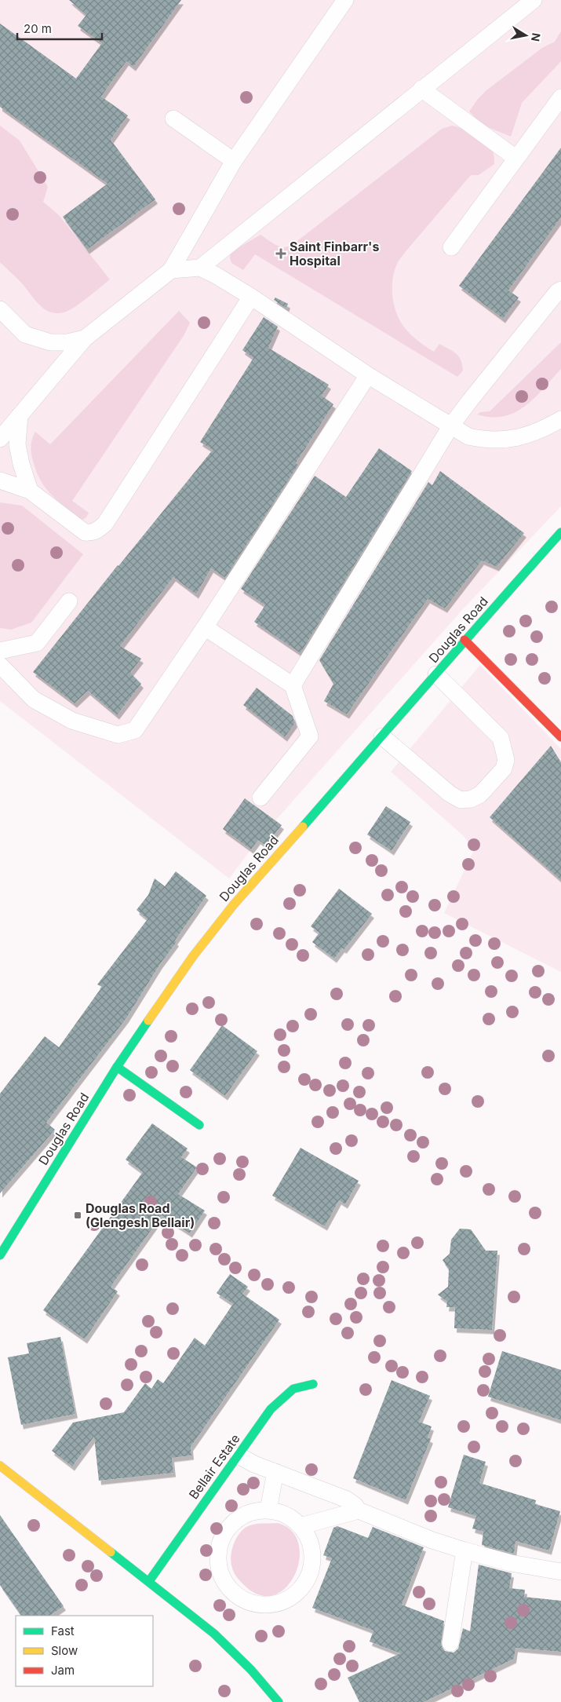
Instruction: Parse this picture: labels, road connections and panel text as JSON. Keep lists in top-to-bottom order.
{
  "streets": {
    "main road": ["Douglas Road", "Bellair Estate"]
  },
  "places": {
    "health": ["Saint Finbarr's Hospital"],
    "transit": ["Douglas Road (Glengesh Bellair)"]
  },
  "legend": ["Fast", "Slow", "Jam"],
  "scale_bar": "20 m",
  "north": "right"
}
